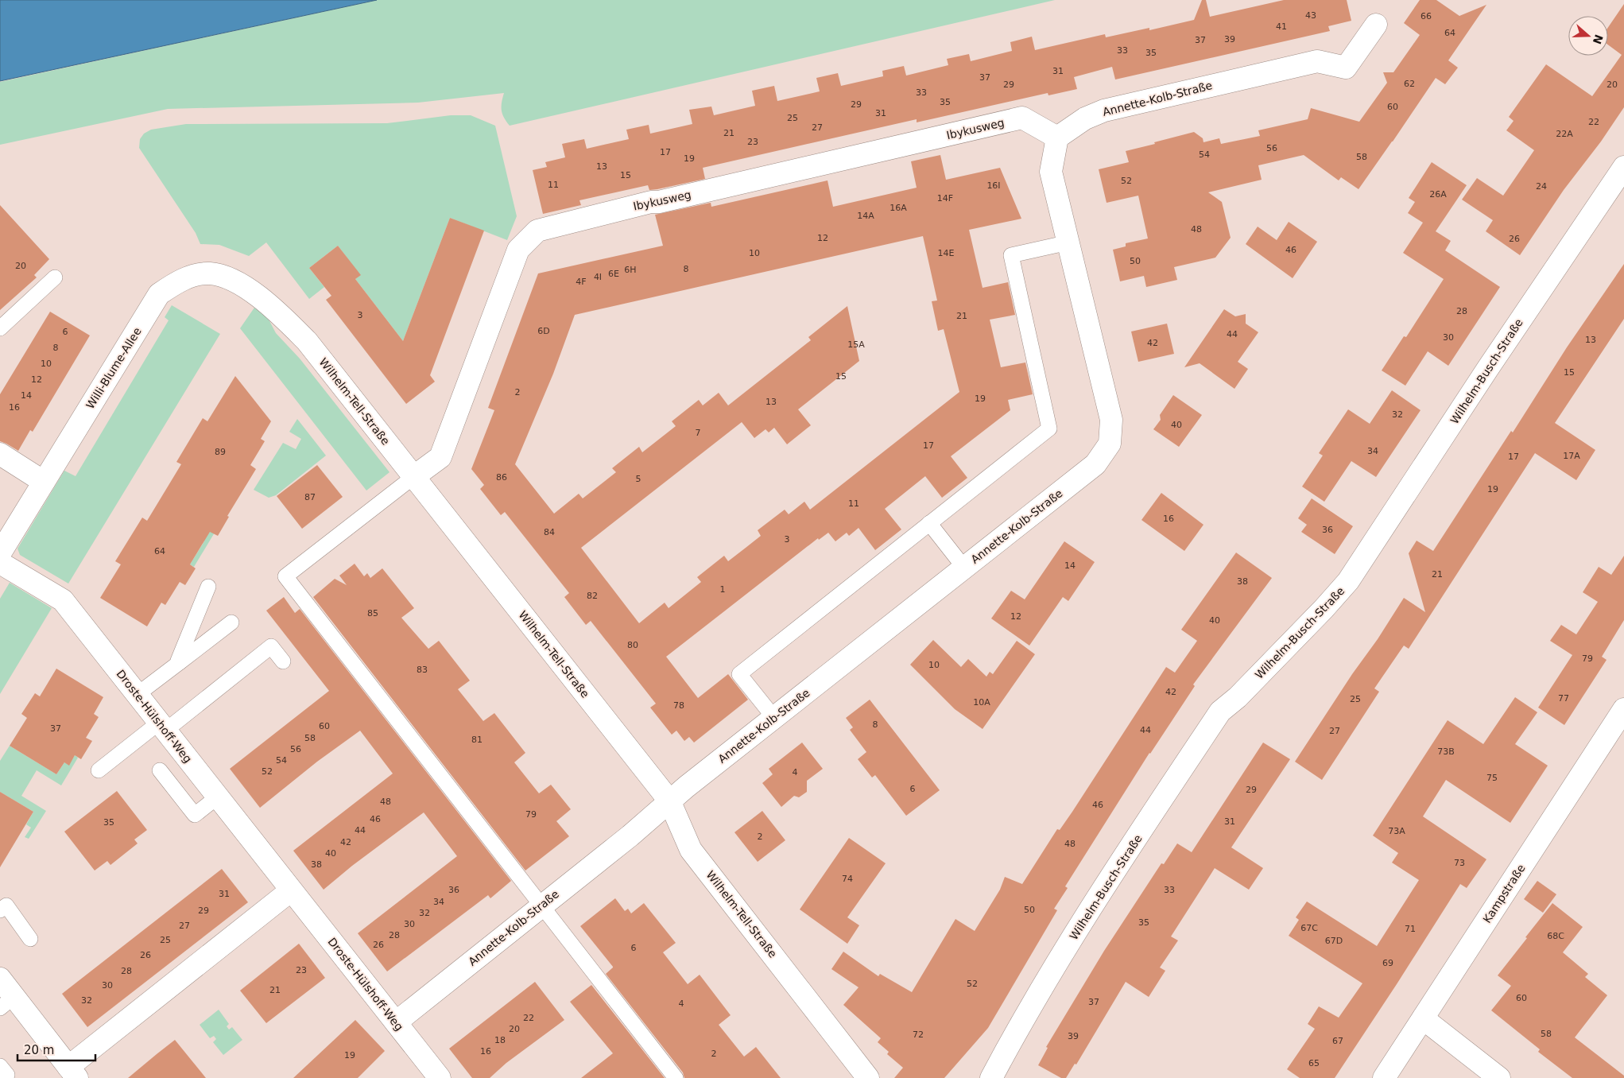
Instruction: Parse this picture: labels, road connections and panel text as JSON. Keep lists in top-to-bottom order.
{
  "streets": {
    "street": [
      "Annette-Kolb-Straße",
      "Ibykusweg",
      "Willi-Blume-Allee",
      "Wilhelm-Busch-Straße",
      "Wilhelm-Tell-Straße",
      "Droste-Hülshoff-Weg",
      "Kampstraße"
    ]
  },
  "crossings": [
    ["Annette-Kolb-Straße", "Ibykusweg"],
    ["Annette-Kolb-Straße", "Wilhelm-Tell-Straße"],
    ["Annette-Kolb-Straße", "Droste-Hülshoff-Weg"],
    ["Ibykusweg", "Wilhelm-Tell-Straße"],
    ["Willi-Blume-Allee", "Wilhelm-Tell-Straße"]
  ],
  "house_numbers": [
    "43",
    "66",
    "41",
    "64",
    "39",
    "37",
    "33",
    "35",
    "31",
    "37",
    "62",
    "29",
    "20",
    "33",
    "35",
    "29",
    "60",
    "31",
    "25",
    "22",
    "27",
    "21",
    "22A",
    "23",
    "56",
    "17",
    "54",
    "58",
    "19",
    "13",
    "15",
    "52",
    "11",
    "16I",
    "24",
    "26A",
    "14F",
    "16A",
    "14A",
    "48",
    "12",
    "26",
    "46",
    "10",
    "14E",
    "50",
    "20",
    "8",
    "6H",
    "6E",
    "4I",
    "4F",
    "28",
    "3",
    "21",
    "6D",
    "6",
    "44",
    "30",
    "13",
    "42",
    "15A",
    "8",
    "10",
    "15",
    "15",
    "12",
    "2",
    "14",
    "19",
    "13",
    "16",
    "32",
    "40",
    "7",
    "17",
    "34",
    "89",
    "17A",
    "17",
    "86",
    "5",
    "19",
    "87",
    "11",
    "16",
    "36",
    "84",
    "3",
    "64",
    "14",
    "21",
    "38",
    "1",
    "82",
    "85",
    "12",
    "40",
    "80",
    "79",
    "10",
    "83",
    "42",
    "77",
    "25",
    "10A",
    "78",
    "8",
    "60",
    "37",
    "44",
    "27",
    "58",
    "81",
    "56",
    "73B",
    "54",
    "52",
    "4",
    "75",
    "6",
    "29",
    "48",
    "46",
    "79",
    "46",
    "31",
    "35",
    "44",
    "73A",
    "2",
    "42",
    "48",
    "40",
    "73",
    "38",
    "74",
    "36",
    "33",
    "31",
    "34",
    "50",
    "29",
    "32",
    "35",
    "30",
    "27",
    "67C",
    "71",
    "28",
    "68C",
    "25",
    "67D",
    "26",
    "6",
    "26",
    "69",
    "23",
    "28",
    "52",
    "30",
    "21",
    "60",
    "32",
    "37",
    "4",
    "22",
    "20",
    "58",
    "72",
    "39",
    "18",
    "67",
    "16",
    "2",
    "19",
    "65"
  ],
  "scale_bar": "20 m",
  "north": "right"
}
